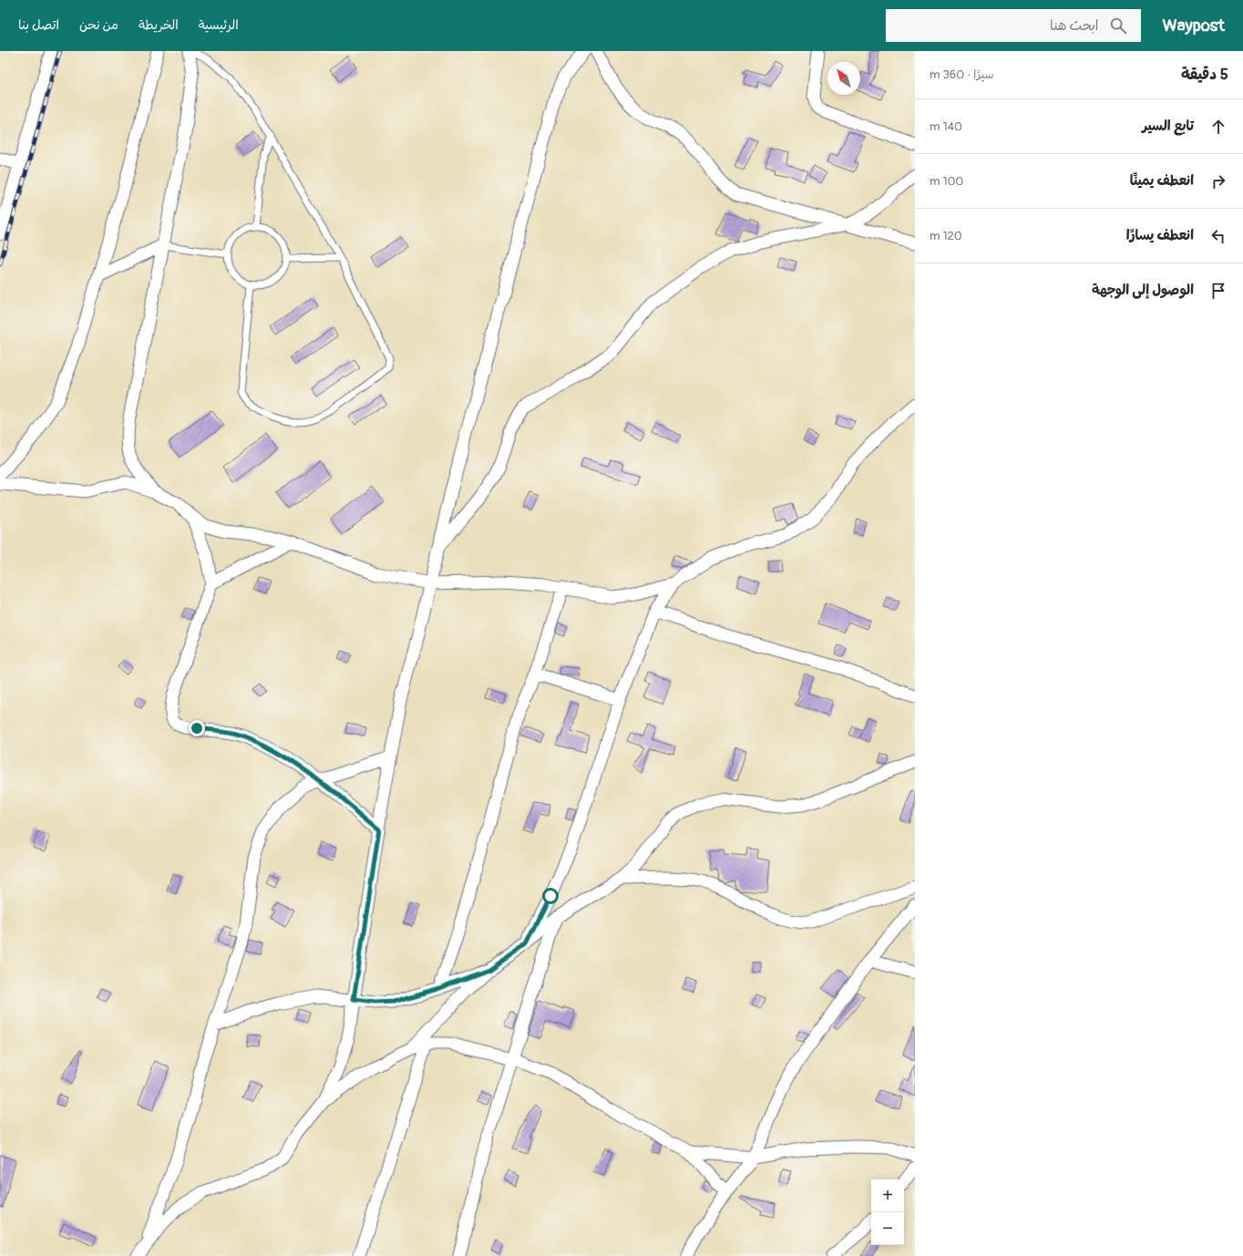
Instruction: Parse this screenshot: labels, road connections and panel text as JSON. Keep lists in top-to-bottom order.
{
  "north": "top left",
  "page": {
    "header": "Waypost",
    "search": "ابحث هنا",
    "nav": [
      "الرئيسية",
      "الخريطة",
      "من نحن",
      "اتصل بنا"
    ],
    "heading": ["5 دقيقة", "سيرًا · 360 m"],
    "list": [
      ["تابع السير", "140 m"],
      ["انعطف يمينًا", "100 m"],
      ["انعطف يسارًا", "120 m"],
      "الوصول إلى الوجهة"
    ],
    "map_buttons": ["+", "−"]
  }
}
